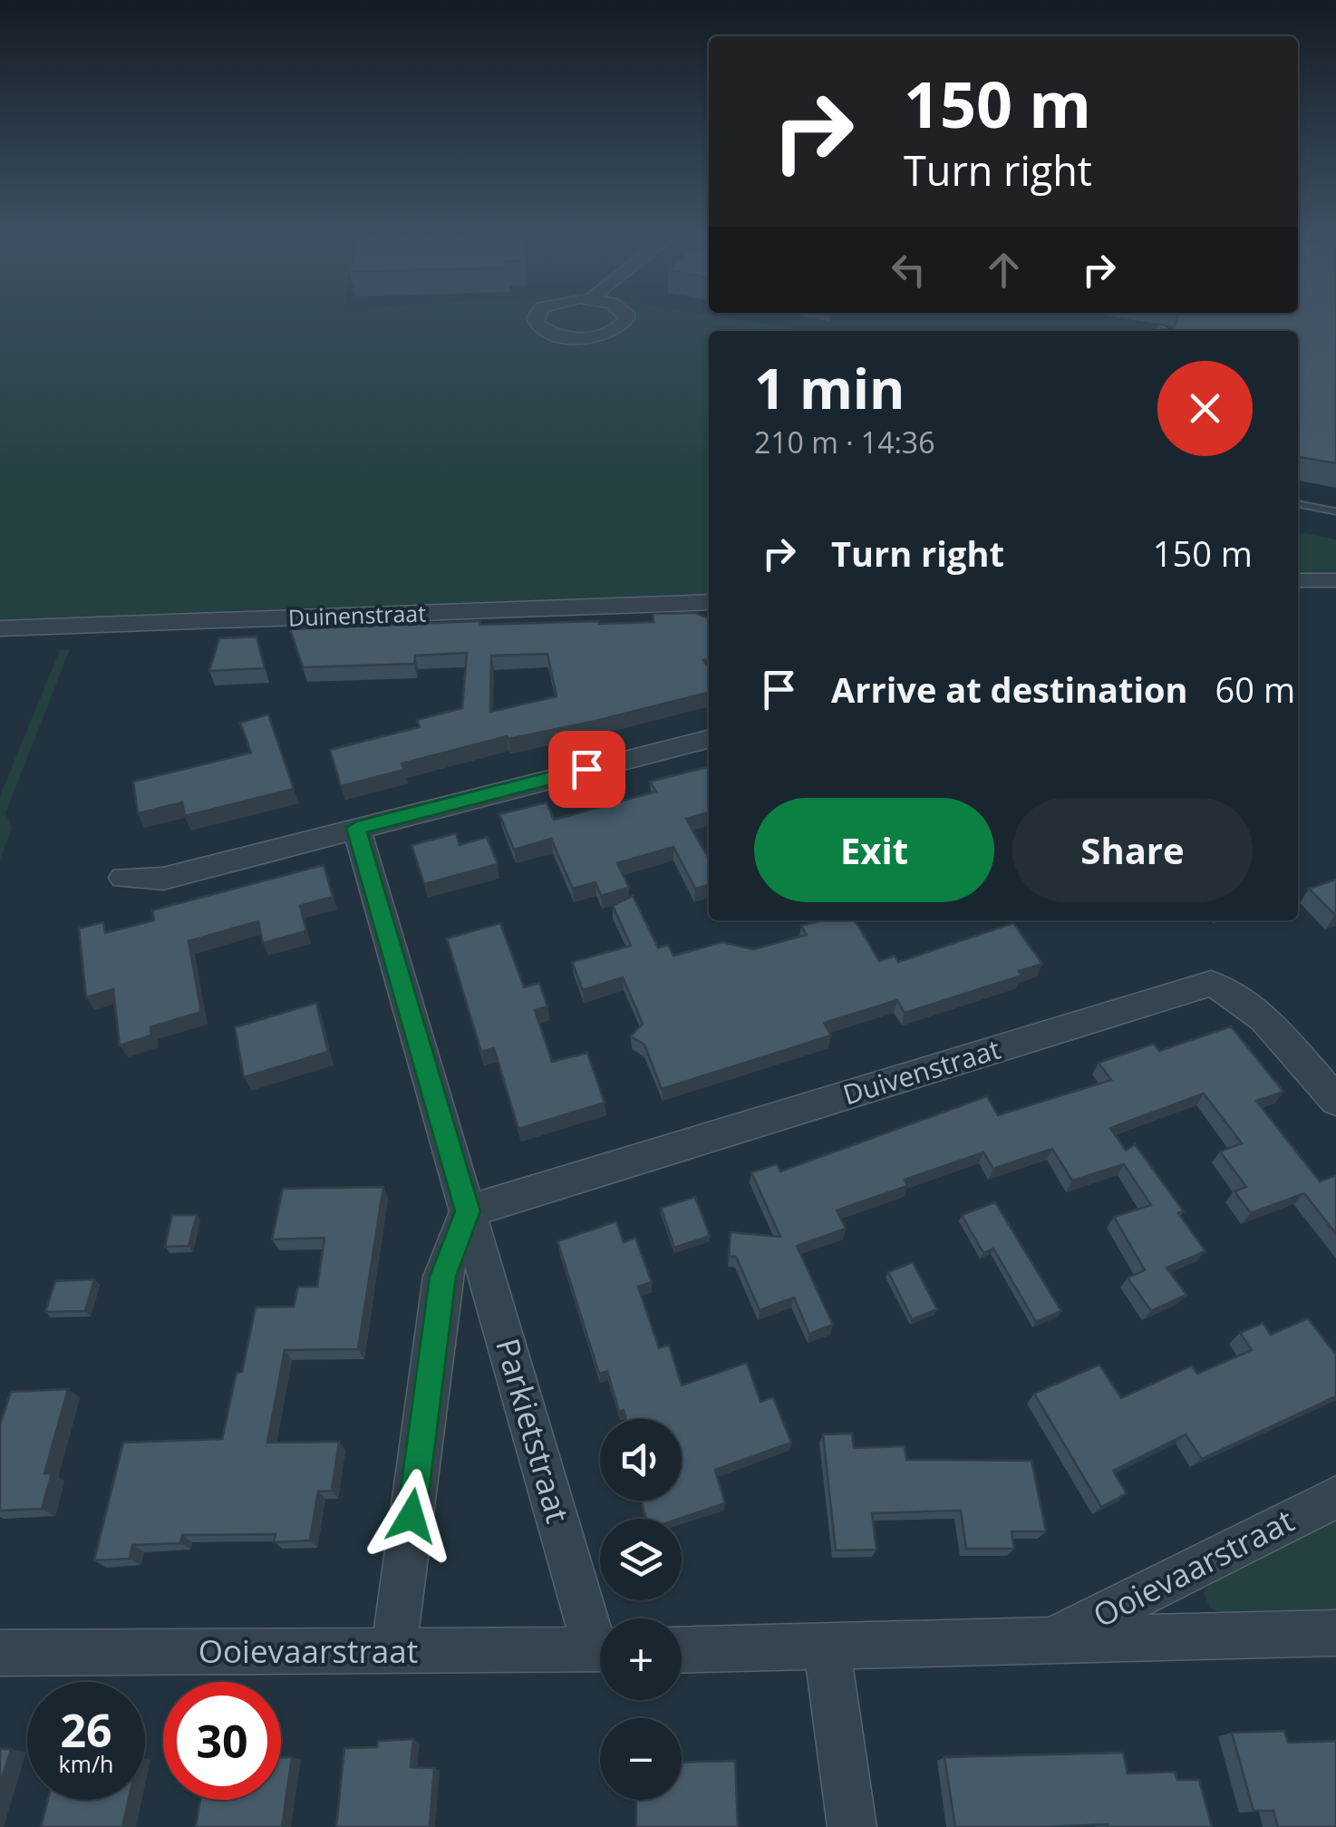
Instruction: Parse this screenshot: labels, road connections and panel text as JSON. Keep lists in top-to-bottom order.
{
  "streets": {
    "street": [
      "Duinenstraat",
      "Duivenstraat",
      "Parkietstraat",
      "Ooievaarstraat"
    ]
  },
  "crossings": [
    ["Duivenstraat", "Parkietstraat"]
  ],
  "page": {
    "turn": ["150 m", "Turn right"],
    "heading": ["1 min", "210 m · 14:36"],
    "list": [
      {
        "name": "Turn right",
        "value": "150 m"
      },
      {
        "name": "Arrive at destination",
        "value": "60 m"
      }
    ],
    "buttons": ["Exit", "Share"],
    "map_buttons": ["+", "−"],
    "speed": "26 km/h",
    "limit": "30"
  }
}
